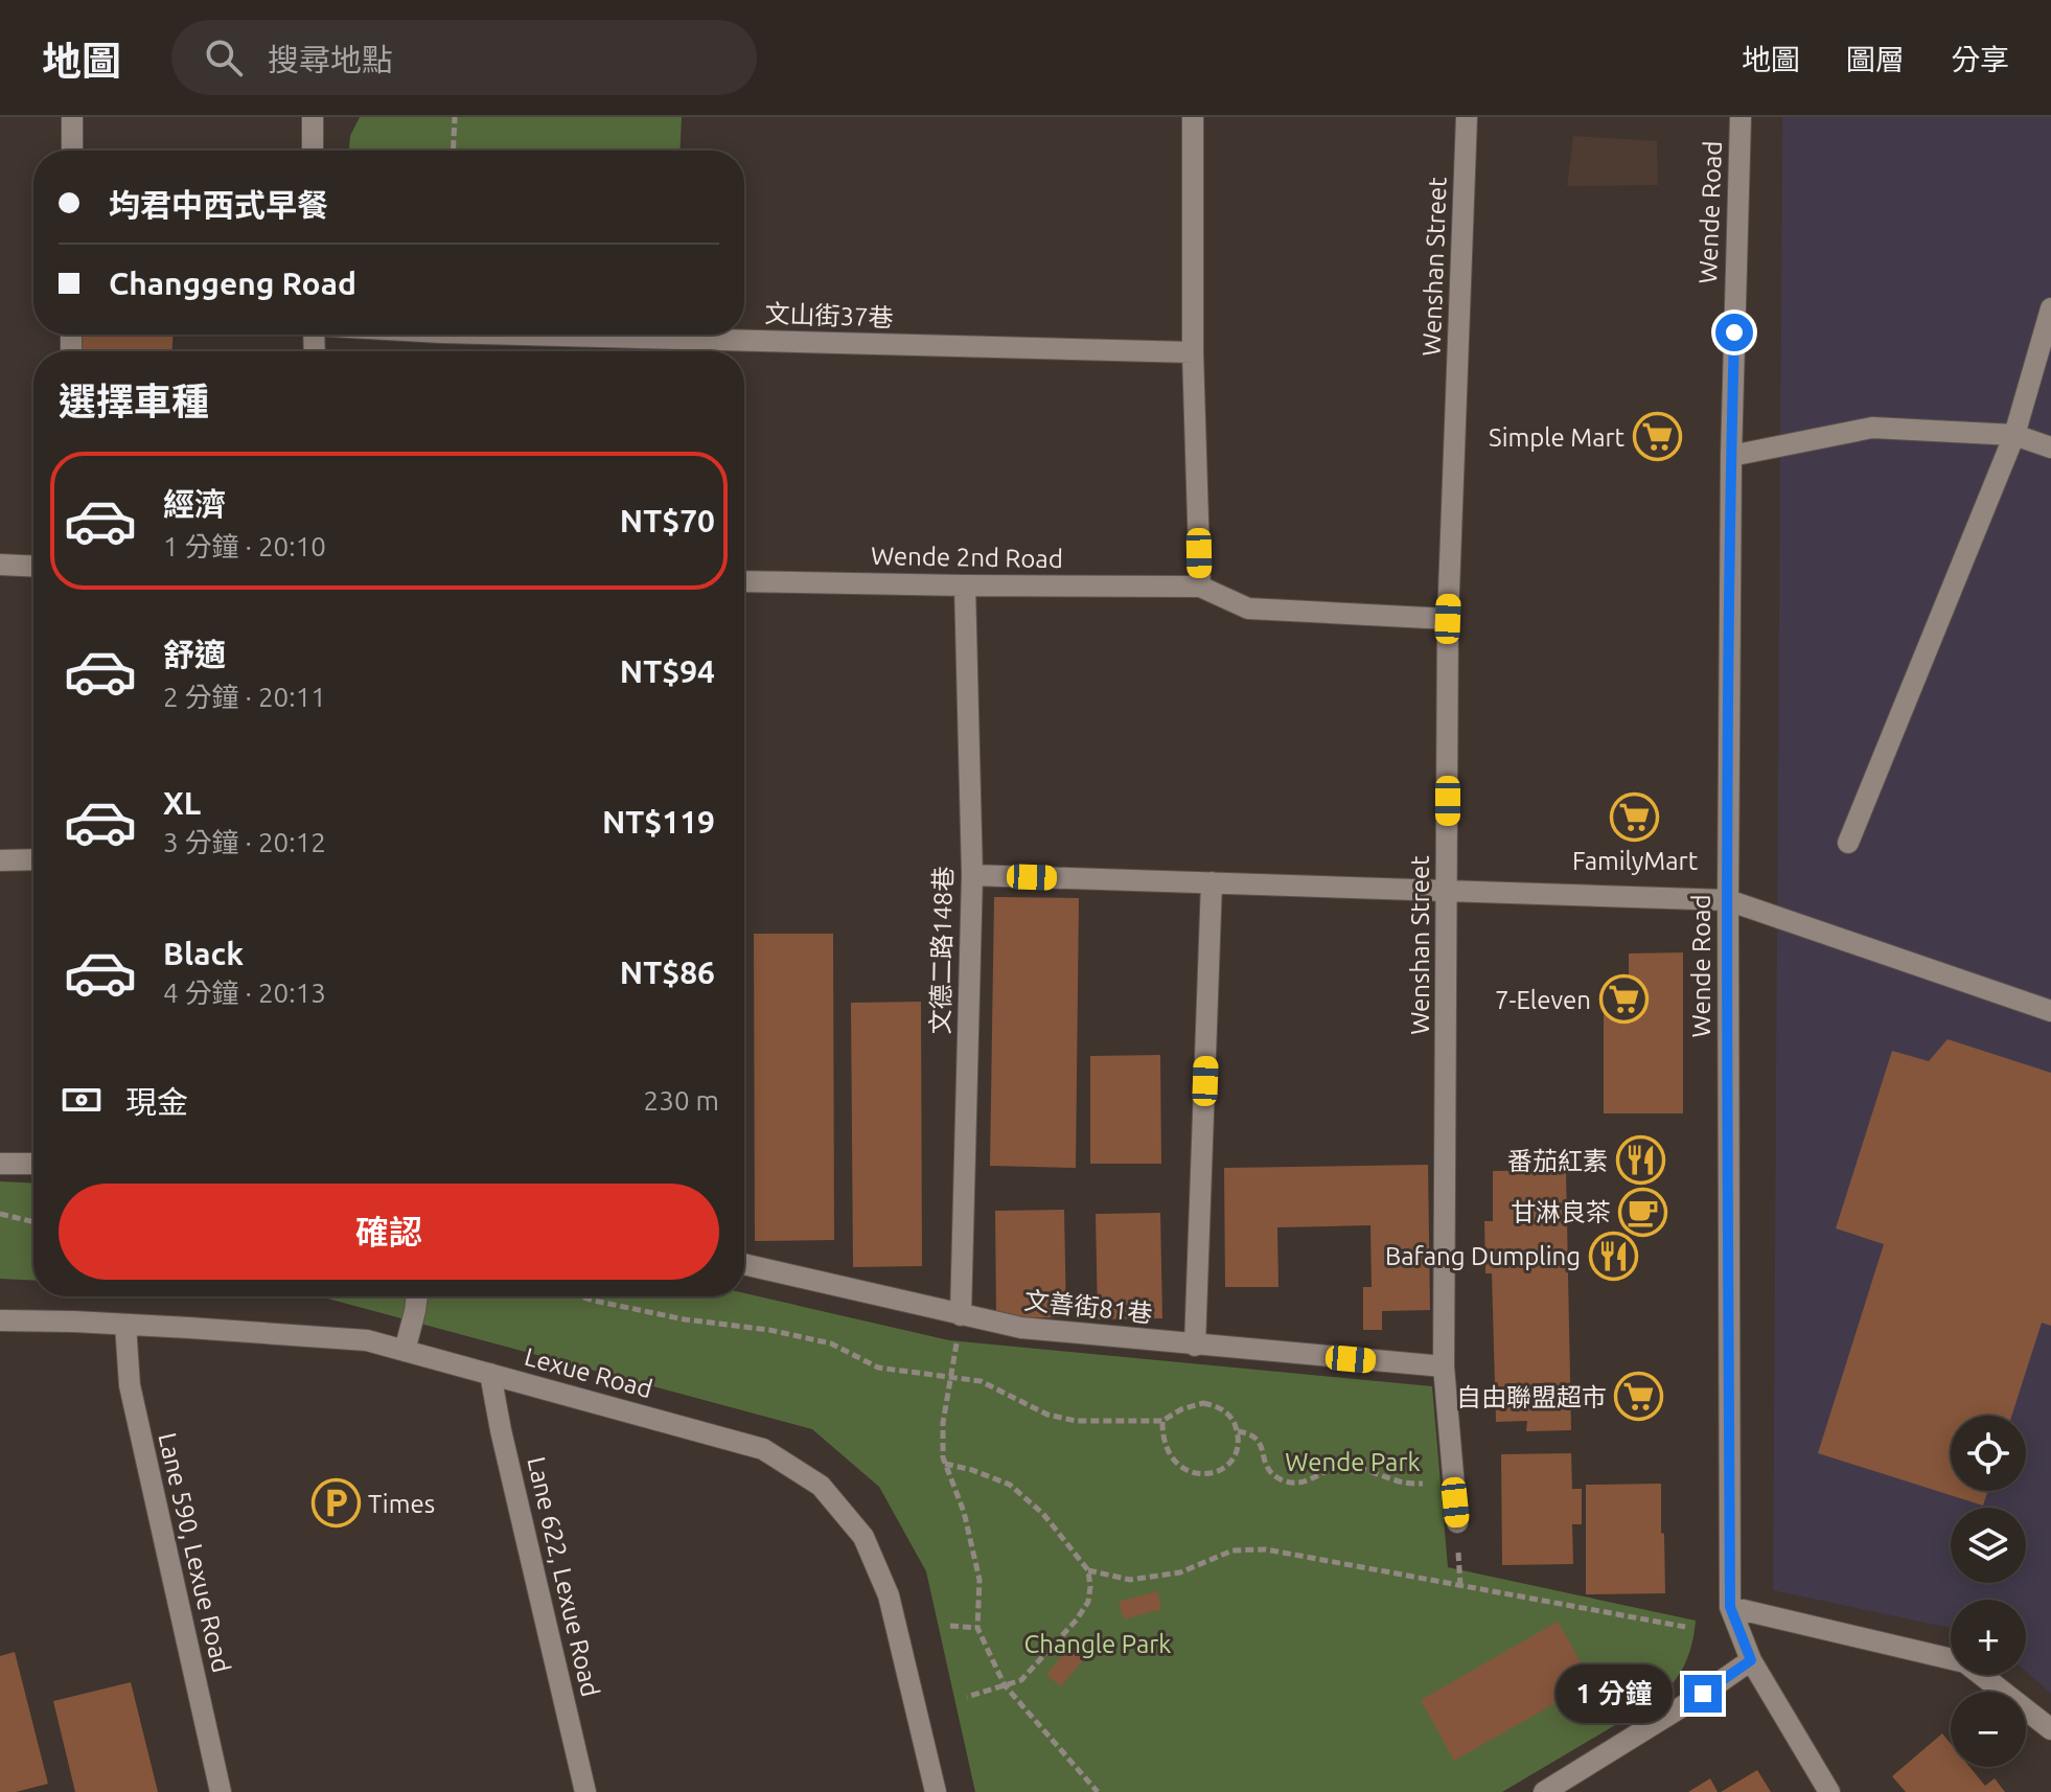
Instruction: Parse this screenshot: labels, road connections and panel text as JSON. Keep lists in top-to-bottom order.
{
  "streets": {
    "street": [
      "Wende Road",
      "Wenshan Street",
      "文山街37巷",
      "Wende 2nd Road",
      "文德二路148巷",
      "文善街81巷",
      "Lexue Road",
      "Lane 590, Lexue Road",
      "Lane 622, Lexue Road"
    ]
  },
  "crossings": [
    ["Wenshan Street", "文善街81巷"],
    ["Wende 2nd Road", "文德二路148巷"],
    ["文德二路148巷", "文善街81巷"],
    ["Lexue Road", "Lane 590, Lexue Road"],
    ["Lexue Road", "Lane 622, Lexue Road"]
  ],
  "parks": ["Wende Park", "Changle Park"],
  "places": {
    "supermarket": [
      "Simple Mart",
      "FamilyMart",
      "7-Eleven",
      "自由聯盟超市"
    ],
    "restaurant": ["番茄紅素", "Bafang Dumpling"],
    "cafe": ["甘淋良茶"],
    "parking": ["Times"]
  },
  "page": {
    "header": "地圖",
    "search": "搜尋地點",
    "nav": ["地圖", "圖層", "分享"],
    "banner": ["均君中西式早餐", "Changgeng Road"],
    "heading": "選擇車種",
    "list": [
      {
        "name": "經濟",
        "note": "1 分鐘 · 20:10",
        "value": "NT$70"
      },
      {
        "name": "舒適",
        "note": "2 分鐘 · 20:11",
        "value": "NT$94"
      },
      {
        "name": "XL",
        "note": "3 分鐘 · 20:12",
        "value": "NT$119"
      },
      {
        "name": "Black",
        "note": "4 分鐘 · 20:13",
        "value": "NT$86"
      }
    ],
    "pay": ["現金", "230 m"],
    "buttons": "確認",
    "map_buttons": ["+", "−"],
    "bubble": "1 分鐘"
  }
}
